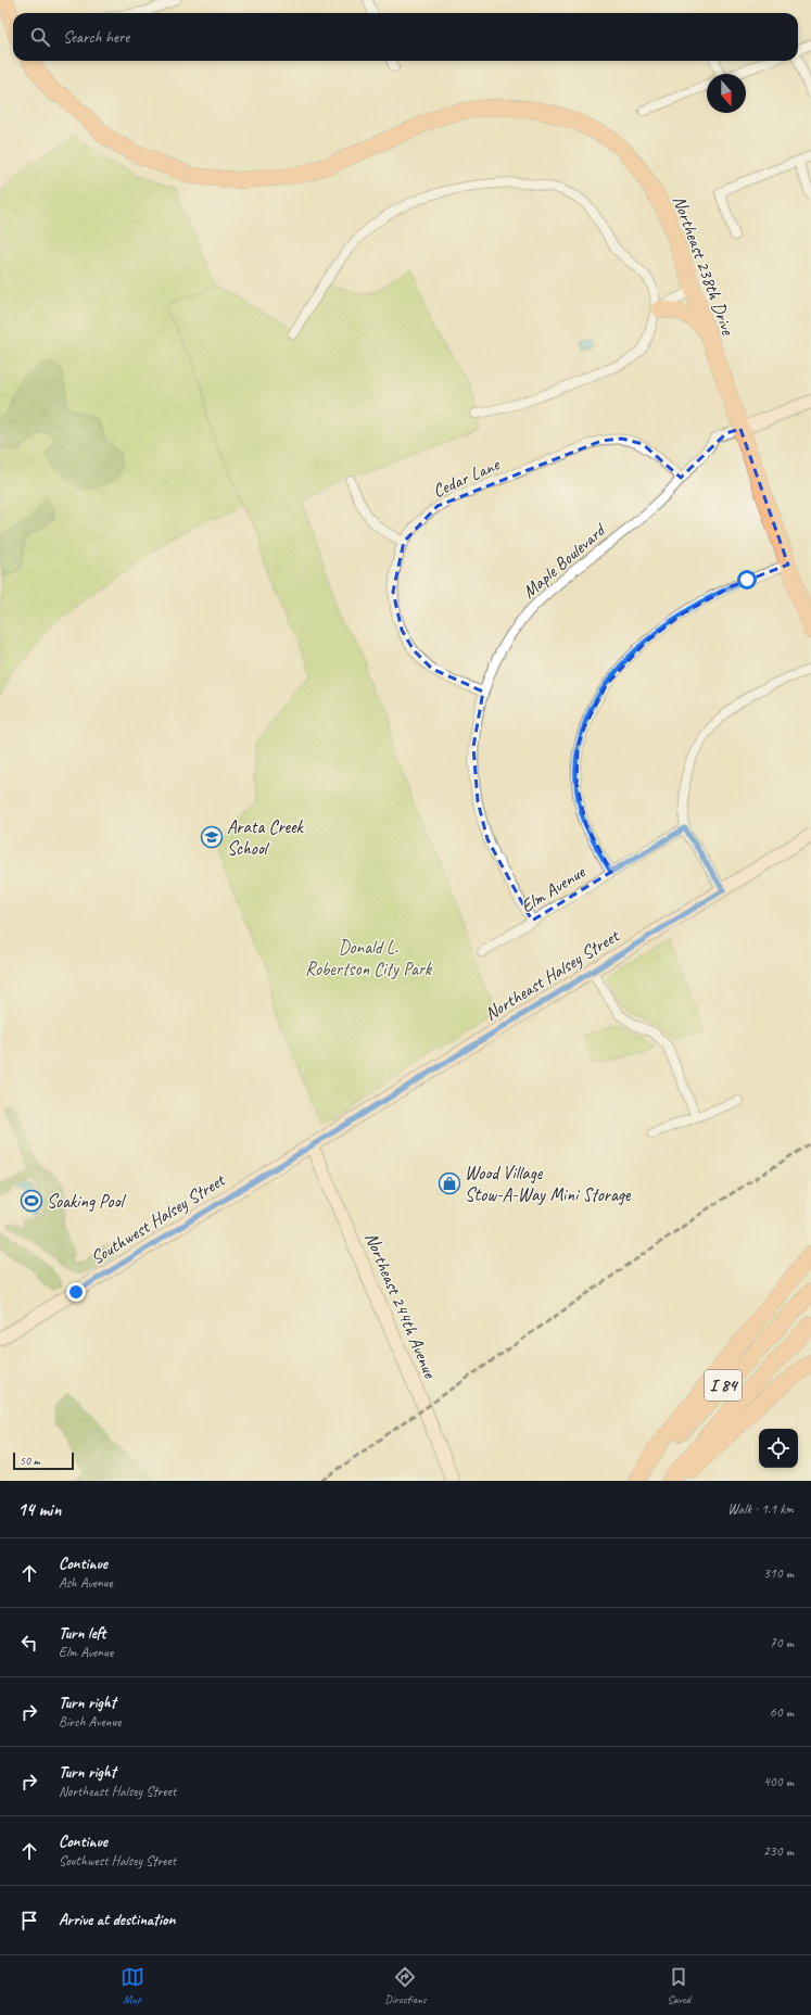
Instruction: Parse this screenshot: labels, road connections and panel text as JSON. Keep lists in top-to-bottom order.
{
  "streets": {
    "highway": ["Northeast 238th Drive", "I 84"],
    "street": [
      "Cedar Lane",
      "Maple Boulevard",
      "Elm Avenue",
      "Northeast Halsey Street",
      "Southwest Halsey Street",
      "Northeast 244th Avenue"
    ]
  },
  "crossings": [
    ["Northeast 238th Drive", "Maple Boulevard"],
    ["Cedar Lane", "Maple Boulevard"],
    ["Maple Boulevard", "Elm Avenue"],
    ["Northeast Halsey Street", "Southwest Halsey Street"],
    ["Northeast Halsey Street", "Northeast 244th Avenue"],
    ["Southwest Halsey Street", "Northeast 244th Avenue"]
  ],
  "parks": ["Donald L. Robertson City Park"],
  "places": {
    "school or university": ["Arata Creek School"],
    "shop": ["Wood Village Stow-A-Way Mini Storage"],
    "sports": ["Soaking Pool"]
  },
  "scale_bar": "50 m",
  "north": "bottom",
  "page": {
    "search": "Search here",
    "scale": "50 m",
    "heading": ["14 min", "Walk · 1.1 km"],
    "list": [
      ["Continue", "Ash Avenue", "310 m"],
      ["Turn left", "Elm Avenue", "70 m"],
      ["Turn right", "Birch Avenue", "60 m"],
      ["Turn right", "Northeast Halsey Street", "400 m"],
      ["Continue", "Southwest Halsey Street", "230 m"],
      "Arrive at destination"
    ],
    "nav": ["Map", "Directions", "Saved"]
  }
}
